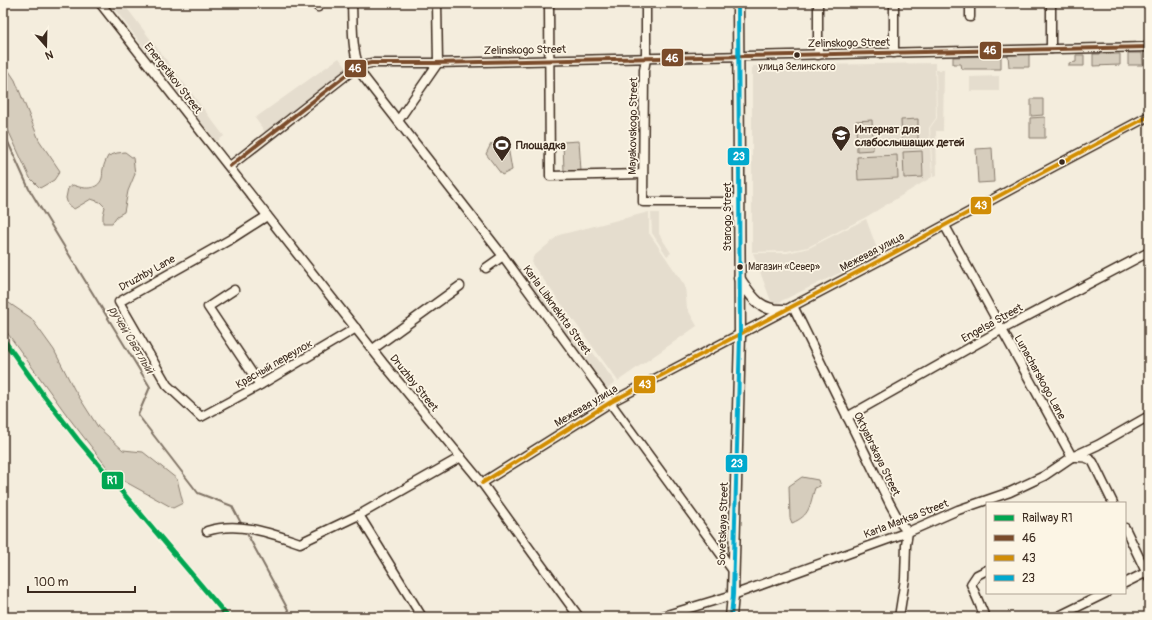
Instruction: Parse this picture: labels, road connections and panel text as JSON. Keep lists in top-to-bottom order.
{
  "streets": {
    "street": [
      "Zelinskogo Street",
      "Energetikov Street",
      "Mayakovskogo Street",
      "Starogo Street",
      "Межевая улица",
      "Druzhby Lane",
      "Karla Libknekhta Street",
      "Engelsa Street",
      "Красный переулок",
      "Lunacharskogo Lane",
      "Druzhby Street",
      "Oktyabrskaya Street",
      "Karla Marksa Street",
      "Sovetskaya Street"
    ]
  },
  "crossings": [
    ["Zelinskogo Street", "Mayakovskogo Street"],
    ["Zelinskogo Street", "Starogo Street"],
    ["Zelinskogo Street", "Karla Libknekhta Street"],
    ["Energetikov Street", "Druzhby Street"],
    ["Mayakovskogo Street", "Starogo Street"],
    ["Starogo Street", "Межевая улица"],
    ["Starogo Street", "Sovetskaya Street"],
    ["Межевая улица", "Karla Libknekhta Street"],
    ["Межевая улица", "Lunacharskogo Lane"],
    ["Межевая улица", "Druzhby Street"],
    ["Межевая улица", "Oktyabrskaya Street"],
    ["Межевая улица", "Sovetskaya Street"],
    ["Druzhby Lane", "Красный переулок"],
    ["Druzhby Lane", "Druzhby Street"],
    ["Karla Libknekhta Street", "Sovetskaya Street"],
    ["Engelsa Street", "Lunacharskogo Lane"],
    ["Engelsa Street", "Oktyabrskaya Street"],
    ["Красный переулок", "Druzhby Street"],
    ["Lunacharskogo Lane", "Karla Marksa Street"],
    ["Oktyabrskaya Street", "Karla Marksa Street"],
    ["Karla Marksa Street", "Sovetskaya Street"]
  ],
  "water": ["ручей Светлый"],
  "places": {
    "other": ["улица Зелинского", "Магазин «Север»"],
    "school or university": ["Интернат для слабослышащих детей"],
    "sports": ["Площадка"]
  },
  "lines": [
    "transit line 23",
    "transit line 46",
    "transit line 43",
    "rail line R1"
  ],
  "legend": [
    "Railway R1",
    "46",
    "43",
    "23"
  ],
  "scale_bar": "100 m",
  "north": "bottom"
}
